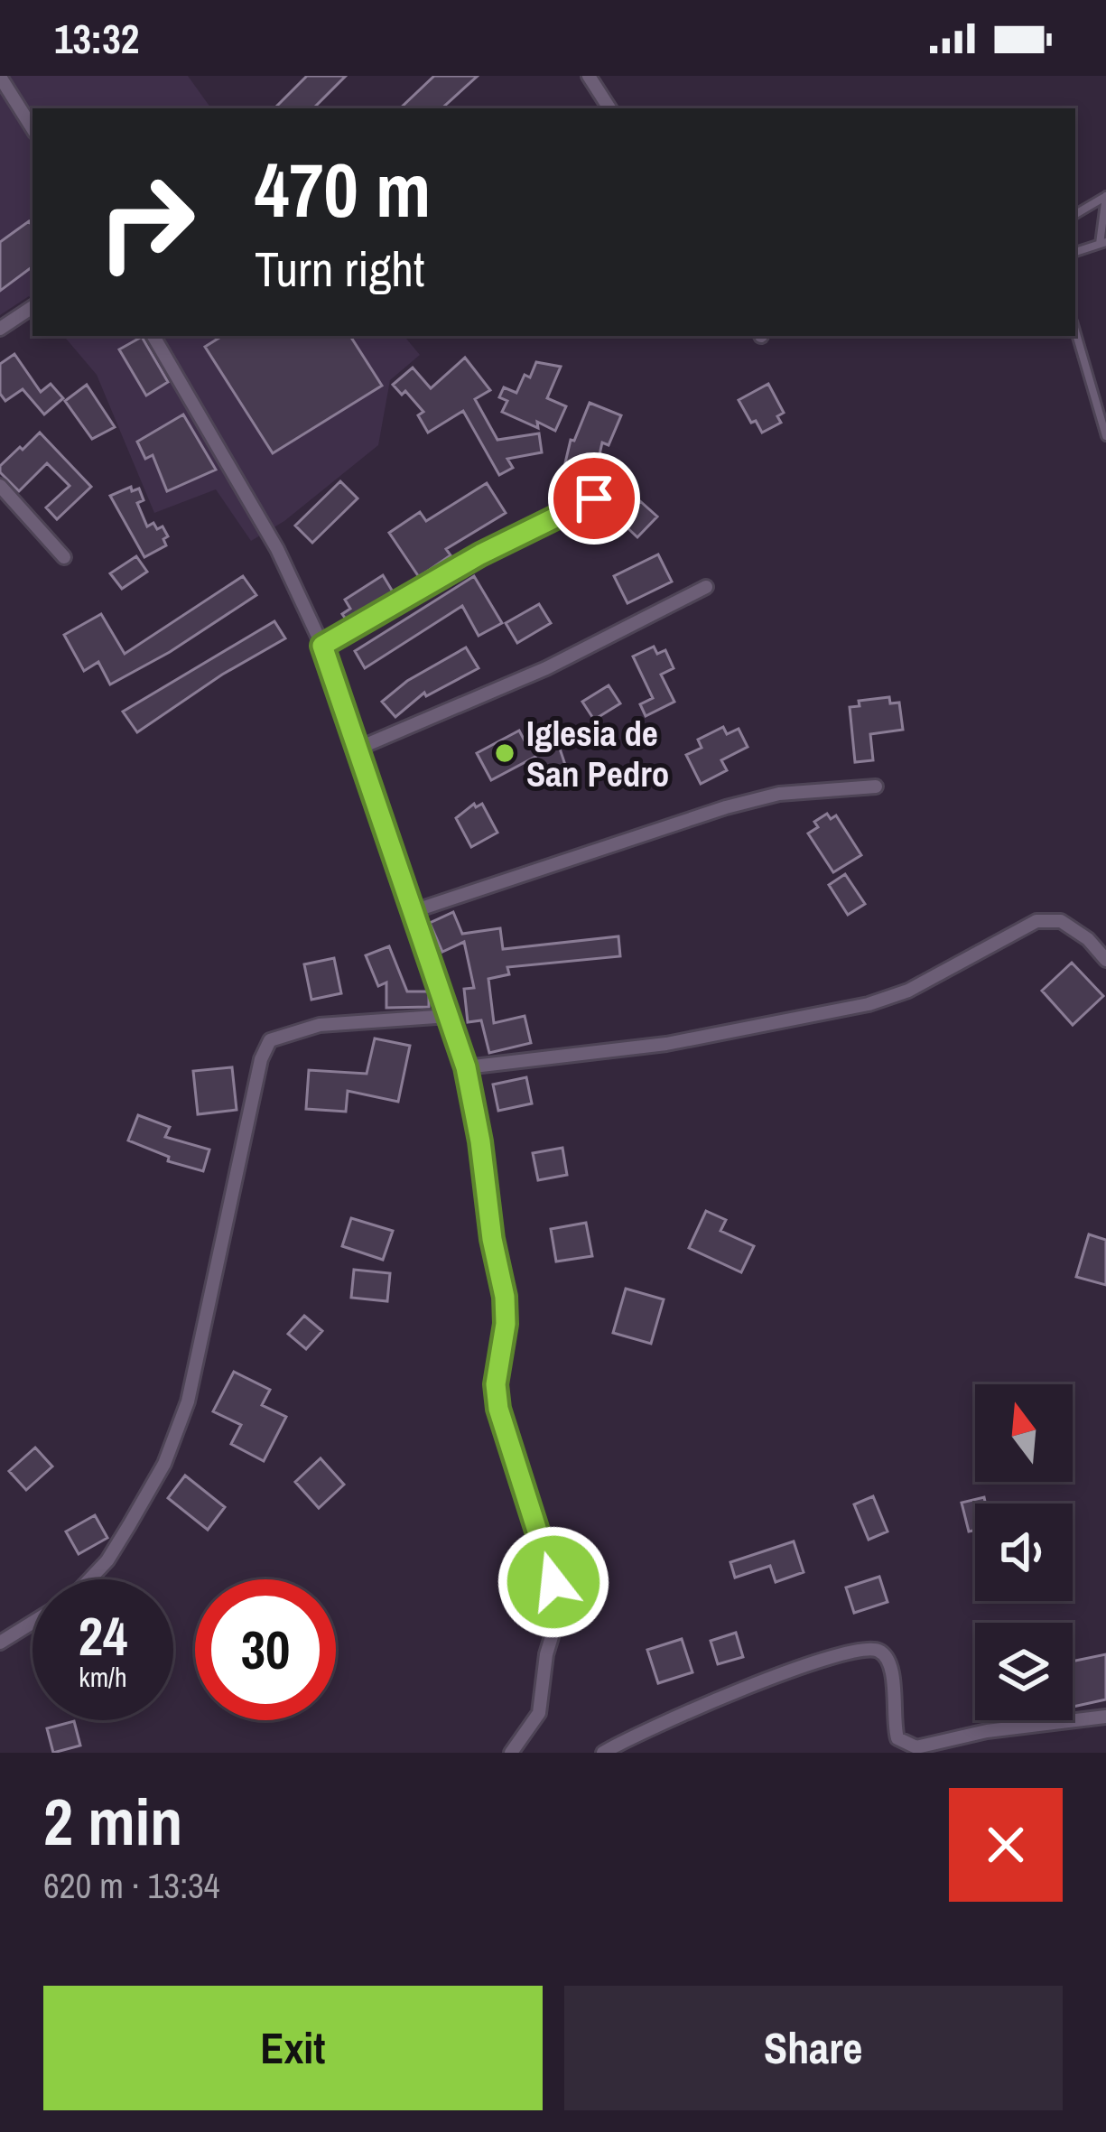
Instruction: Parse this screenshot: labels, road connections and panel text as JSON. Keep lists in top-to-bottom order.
{
  "places": ["Iglesia de San Pedro"],
  "north": "top",
  "page": {
    "status": "13:32",
    "turn": ["470 m", "Turn right"],
    "speed": "24 km/h",
    "limit": "30",
    "heading": ["2 min", "620 m · 13:34"],
    "buttons": ["Exit", "Share"]
  }
}
